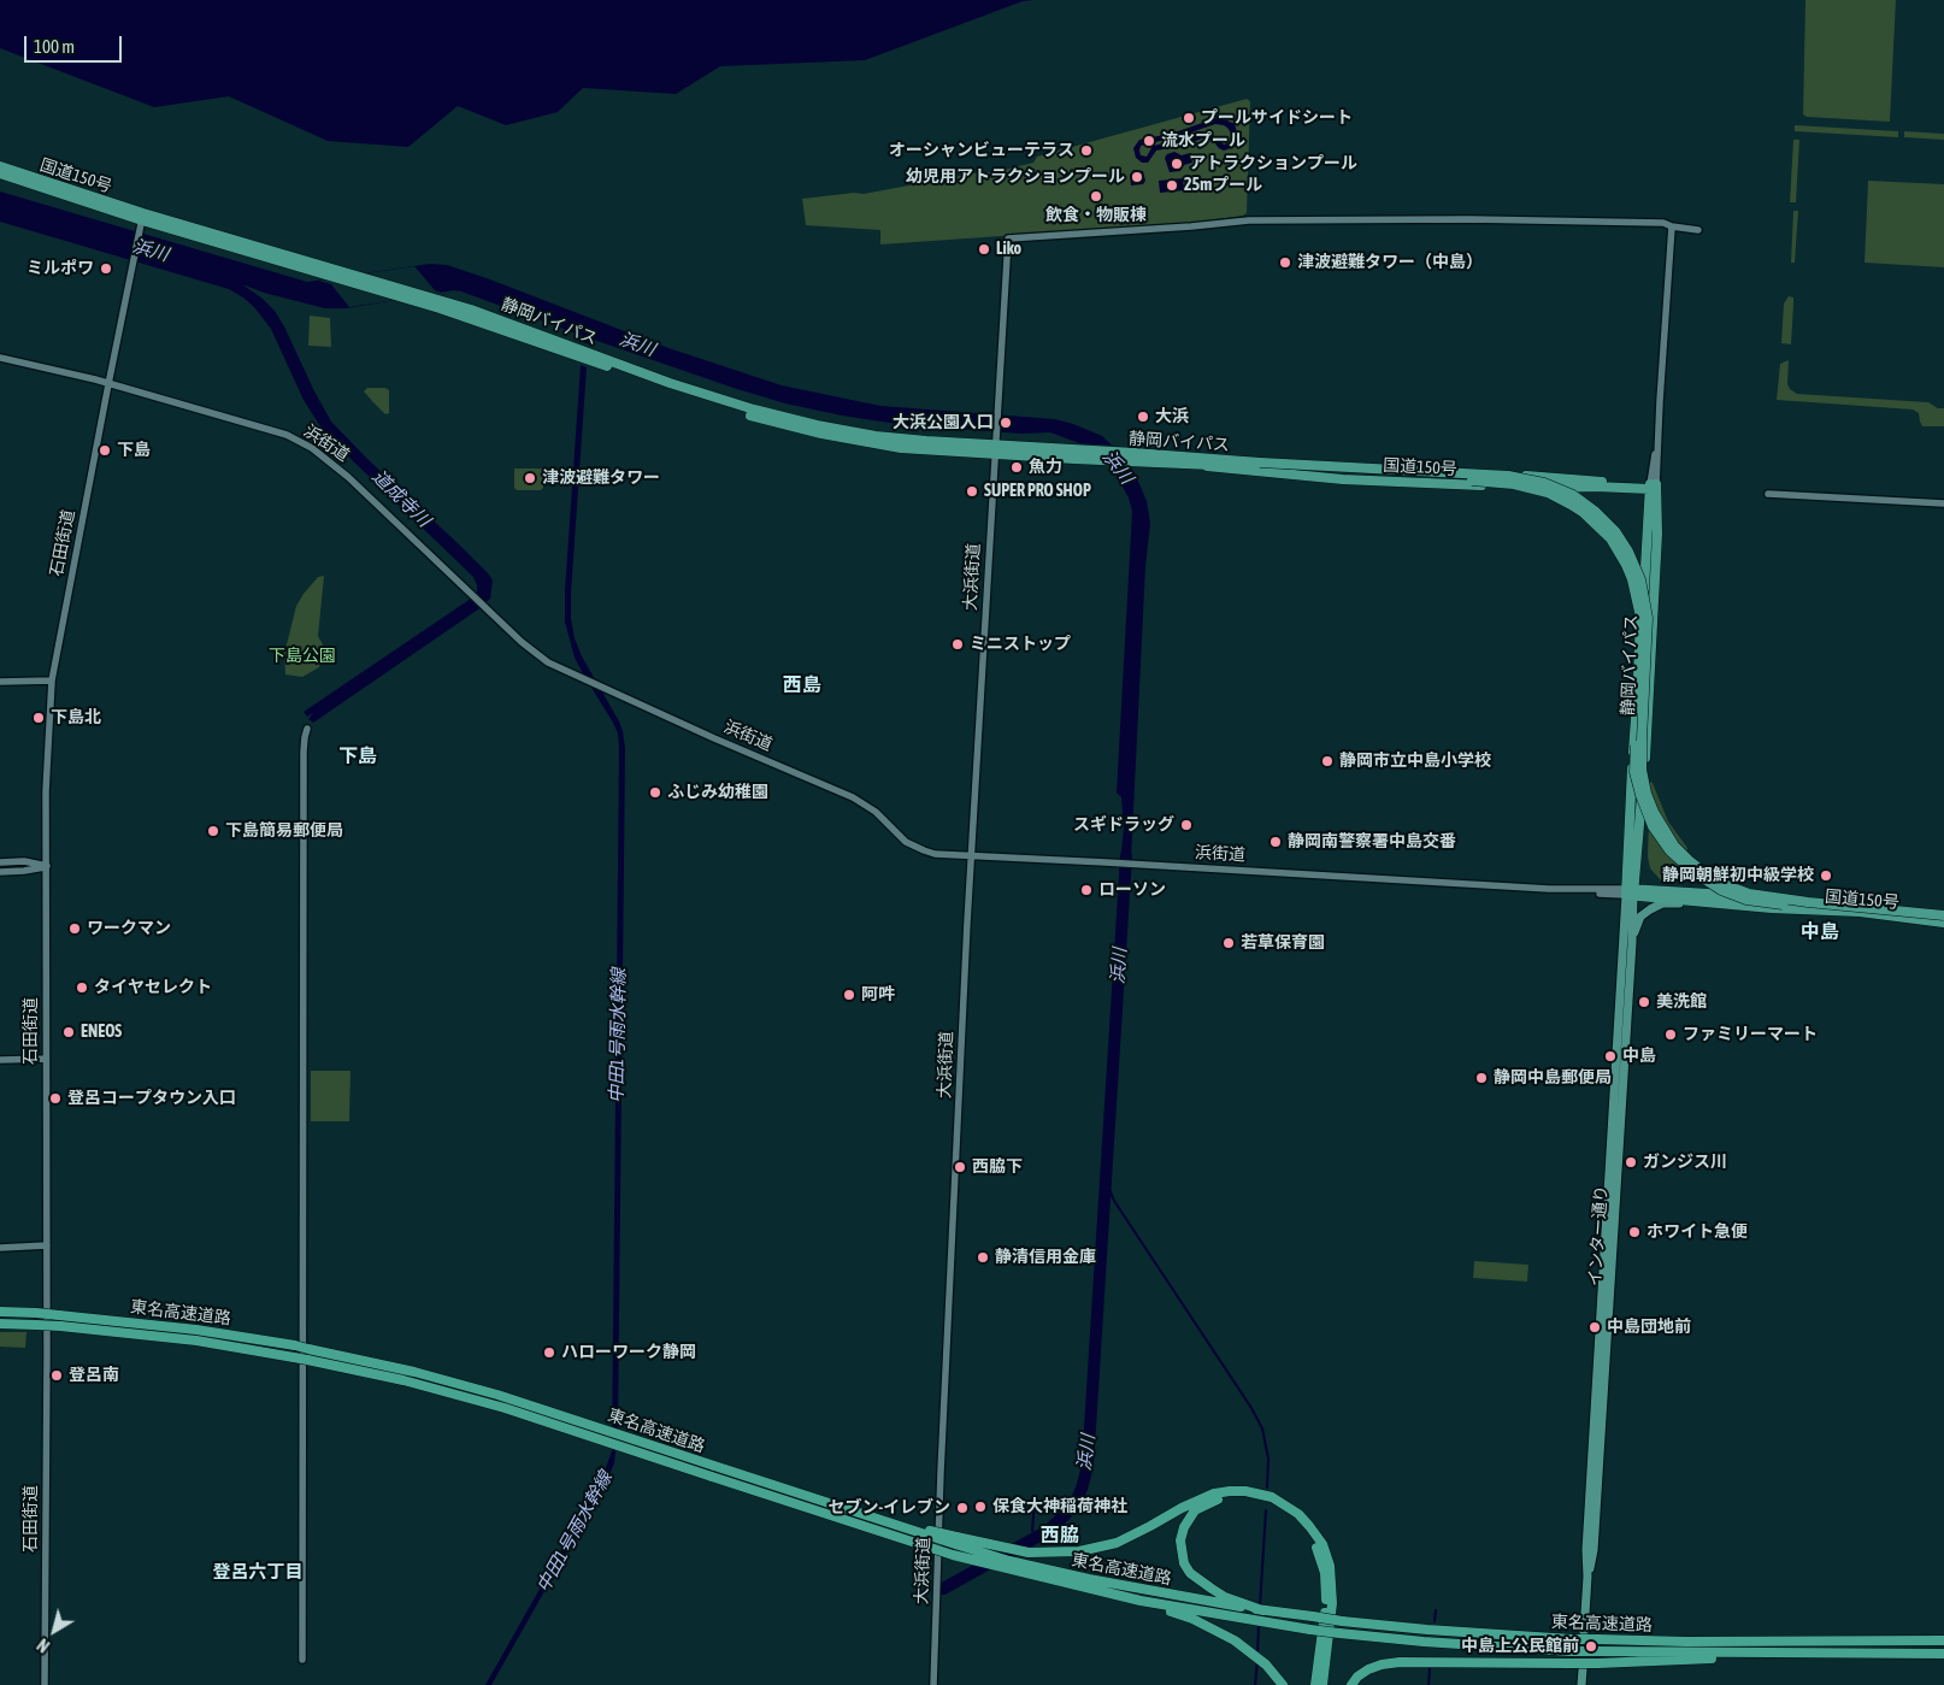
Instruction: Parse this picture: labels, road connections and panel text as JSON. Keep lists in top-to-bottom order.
{
  "streets": {
    "highway": ["国道150号", "静岡バイパス", "東名高速道路"],
    "main road": ["インター通り"],
    "street": ["浜街道", "石田街道", "大浜街道"]
  },
  "crossings": [
    ["国道150号", "静岡バイパス"],
    ["国道150号", "浜街道"],
    ["国道150号", "石田街道"],
    ["国道150号", "インター通り"],
    ["静岡バイパス", "石田街道"],
    ["静岡バイパス", "大浜街道"],
    ["浜街道", "石田街道"],
    ["浜街道", "大浜街道"],
    ["浜街道", "インター通り"]
  ],
  "districts": [
    "西島",
    "下島",
    "中島",
    "西脇",
    "登呂六丁目"
  ],
  "water": ["浜川", "道成寺川", "中田1号雨水幹線"],
  "parks": ["下島公園"],
  "places": [
    "プールサイドシート",
    "流水プール",
    "オーシャンビューテラス",
    "アトラクションプール",
    "幼児用アトラクションプール",
    "25mプール",
    "飲食・物販棟",
    "Liko",
    "津波避難タワー（中島）",
    "ミルポワ",
    "大浜",
    "大浜公園入口",
    "下島",
    "魚力",
    "津波避難タワー",
    "SUPER PRO SHOP",
    "ミニストップ",
    "下島北",
    "静岡市立中島小学校",
    "ふじみ幼稚園",
    "スギドラッグ",
    "下島簡易郵便局",
    "静岡南警察署中島交番",
    "静岡朝鮮初中級学校",
    "ローソン",
    "ワークマン",
    "若草保育園",
    "タイヤセレクト",
    "阿吽",
    "美洗館",
    "ENEOS",
    "ファミリーマート",
    "中島",
    "静岡中島郵便局",
    "登呂コープタウン入口",
    "ガンジス川",
    "西脇下",
    "ホワイト急便",
    "静清信用金庫",
    "中島団地前",
    "ハローワーク静岡",
    "登呂南",
    "保食大神稲荷神社",
    "セブン-イレブン",
    "中島上公民館前"
  ],
  "scale_bar": "100 m",
  "north": "bottom left"
}
